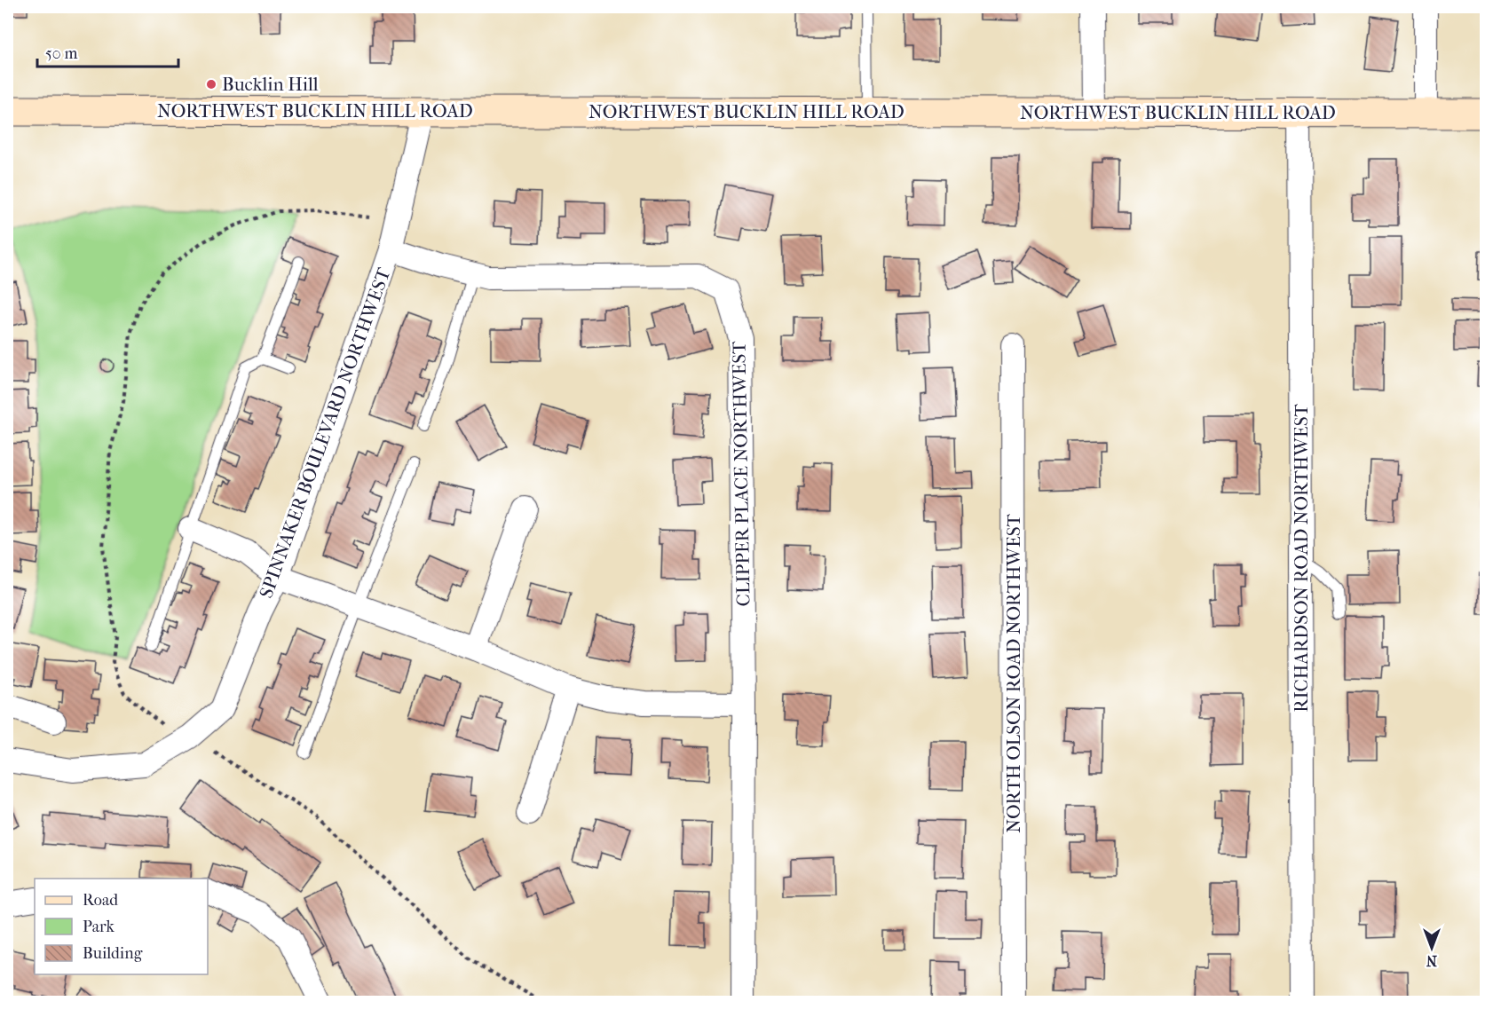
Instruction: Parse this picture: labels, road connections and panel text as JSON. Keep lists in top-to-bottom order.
{
  "streets": {
    "main road": ["NORTHWEST BUCKLIN HILL ROAD"],
    "street": [
      "SPINNAKER BOULEVARD NORTHWEST",
      "CLIPPER PLACE NORTHWEST",
      "RICHARDSON ROAD NORTHWEST",
      "NORTH OLSON ROAD NORTHWEST"
    ]
  },
  "crossings": [
    ["NORTHWEST BUCKLIN HILL ROAD", "SPINNAKER BOULEVARD NORTHWEST"],
    ["NORTHWEST BUCKLIN HILL ROAD", "RICHARDSON ROAD NORTHWEST"],
    ["SPINNAKER BOULEVARD NORTHWEST", "CLIPPER PLACE NORTHWEST"]
  ],
  "places": ["Bucklin Hill"],
  "legend": ["Road", "Park", "Building"],
  "scale_bar": "50 m",
  "north": "bottom"
}
